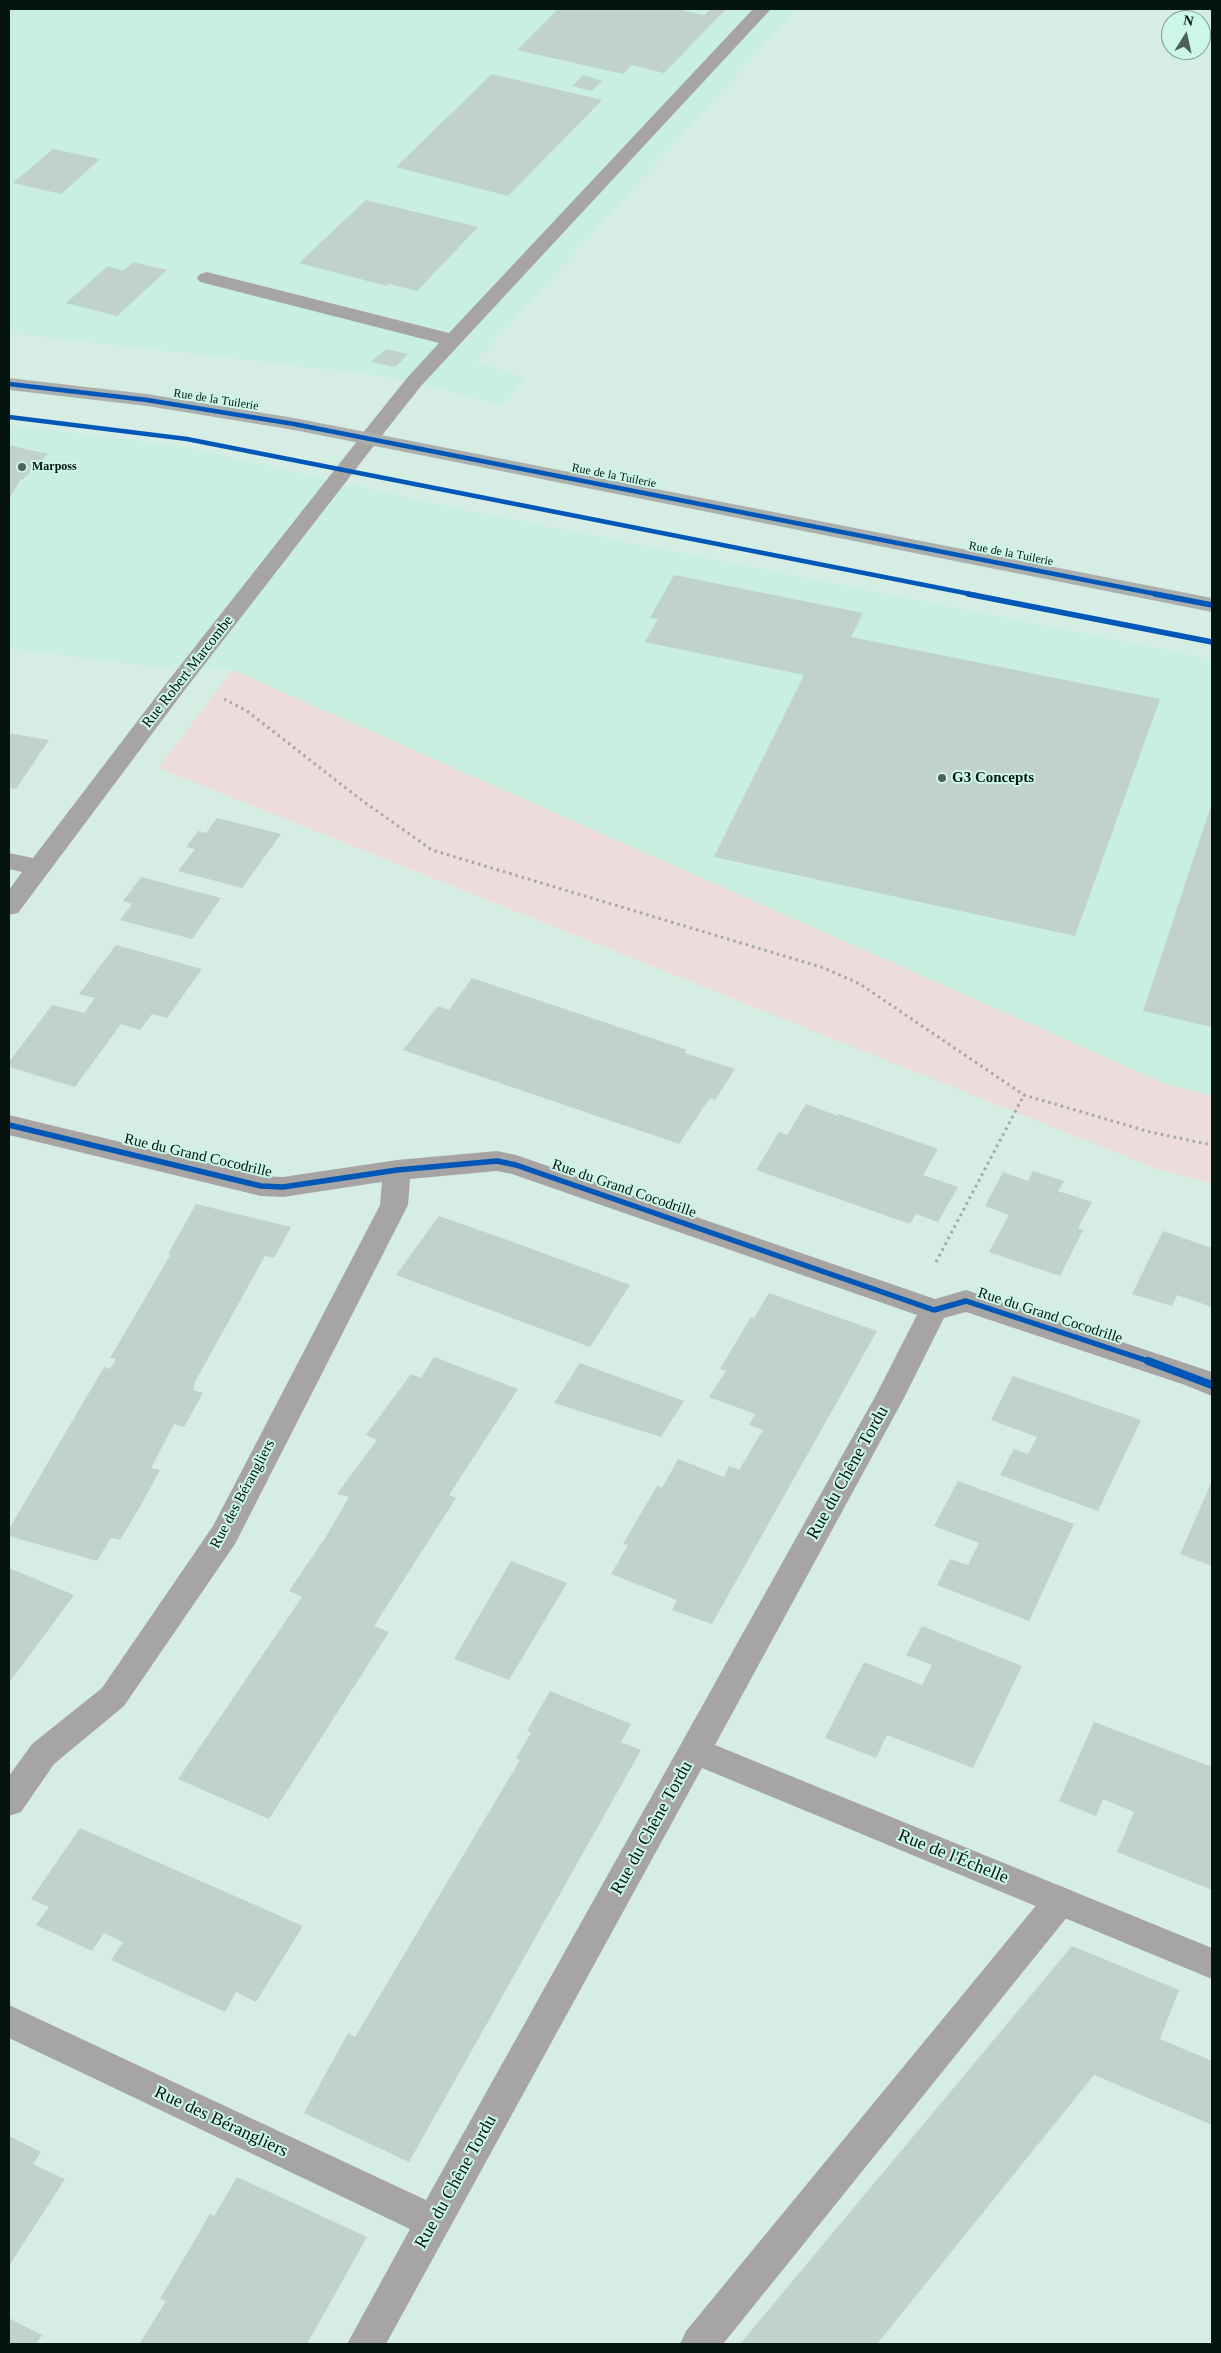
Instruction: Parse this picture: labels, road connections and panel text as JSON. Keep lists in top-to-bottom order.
{
  "streets": {
    "street": [
      "Rue de la Tuilerie",
      "Rue Robert Marcombe",
      "Rue du Grand Cocodrille",
      "Rue du Chêne Tordu",
      "Rue des Bérangliers",
      "Rue de l'Échelle"
    ]
  },
  "crossings": [
    ["Rue de la Tuilerie", "Rue Robert Marcombe"],
    ["Rue du Grand Cocodrille", "Rue du Chêne Tordu"],
    ["Rue du Grand Cocodrille", "Rue des Bérangliers"],
    ["Rue du Chêne Tordu", "Rue des Bérangliers"],
    ["Rue du Chêne Tordu", "Rue de l'Échelle"]
  ],
  "places": ["Marposs", "G3 Concepts"],
  "north": "top"
}
